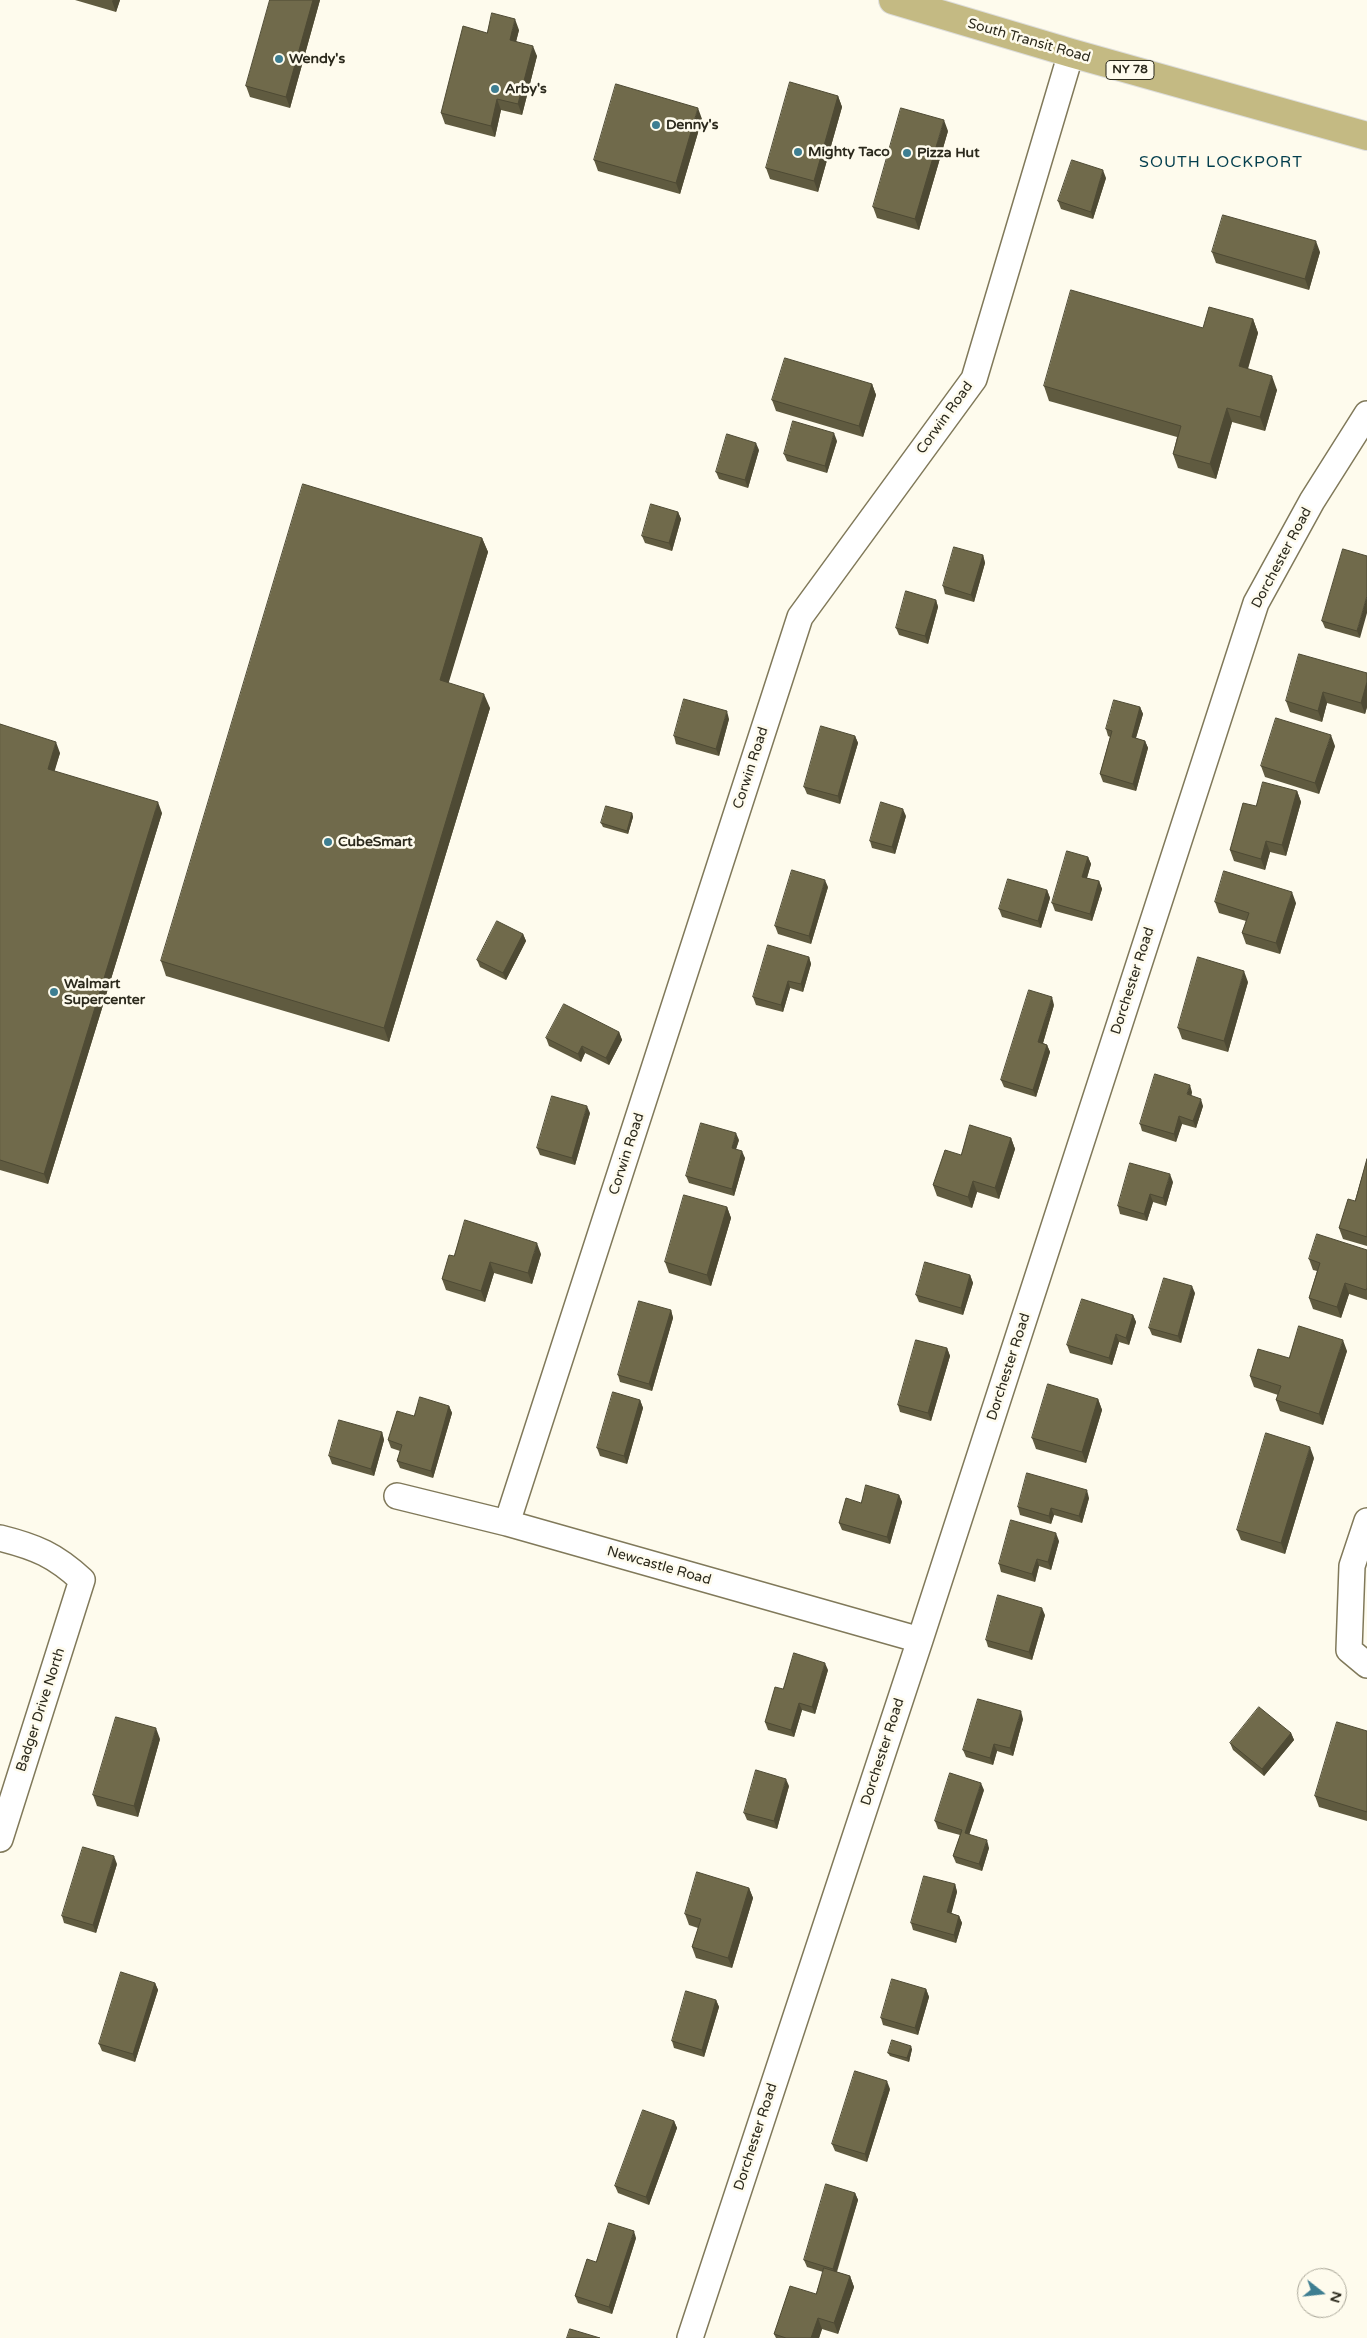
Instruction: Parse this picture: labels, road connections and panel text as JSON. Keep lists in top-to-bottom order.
{
  "streets": {
    "highway": ["South Transit Road", "NY 78"],
    "street": [
      "Corwin Road",
      "Dorchester Road",
      "Newcastle Road",
      "Badger Drive North"
    ]
  },
  "crossings": [
    ["South Transit Road", "Corwin Road"],
    ["Corwin Road", "Newcastle Road"],
    ["Dorchester Road", "Newcastle Road"]
  ],
  "districts": ["SOUTH LOCKPORT"],
  "places": [
    "Wendy's",
    "Arby's",
    "Denny's",
    "Mighty Taco",
    "Pizza Hut",
    "CubeSmart",
    "Walmart Supercenter"
  ],
  "north": "right"
}
